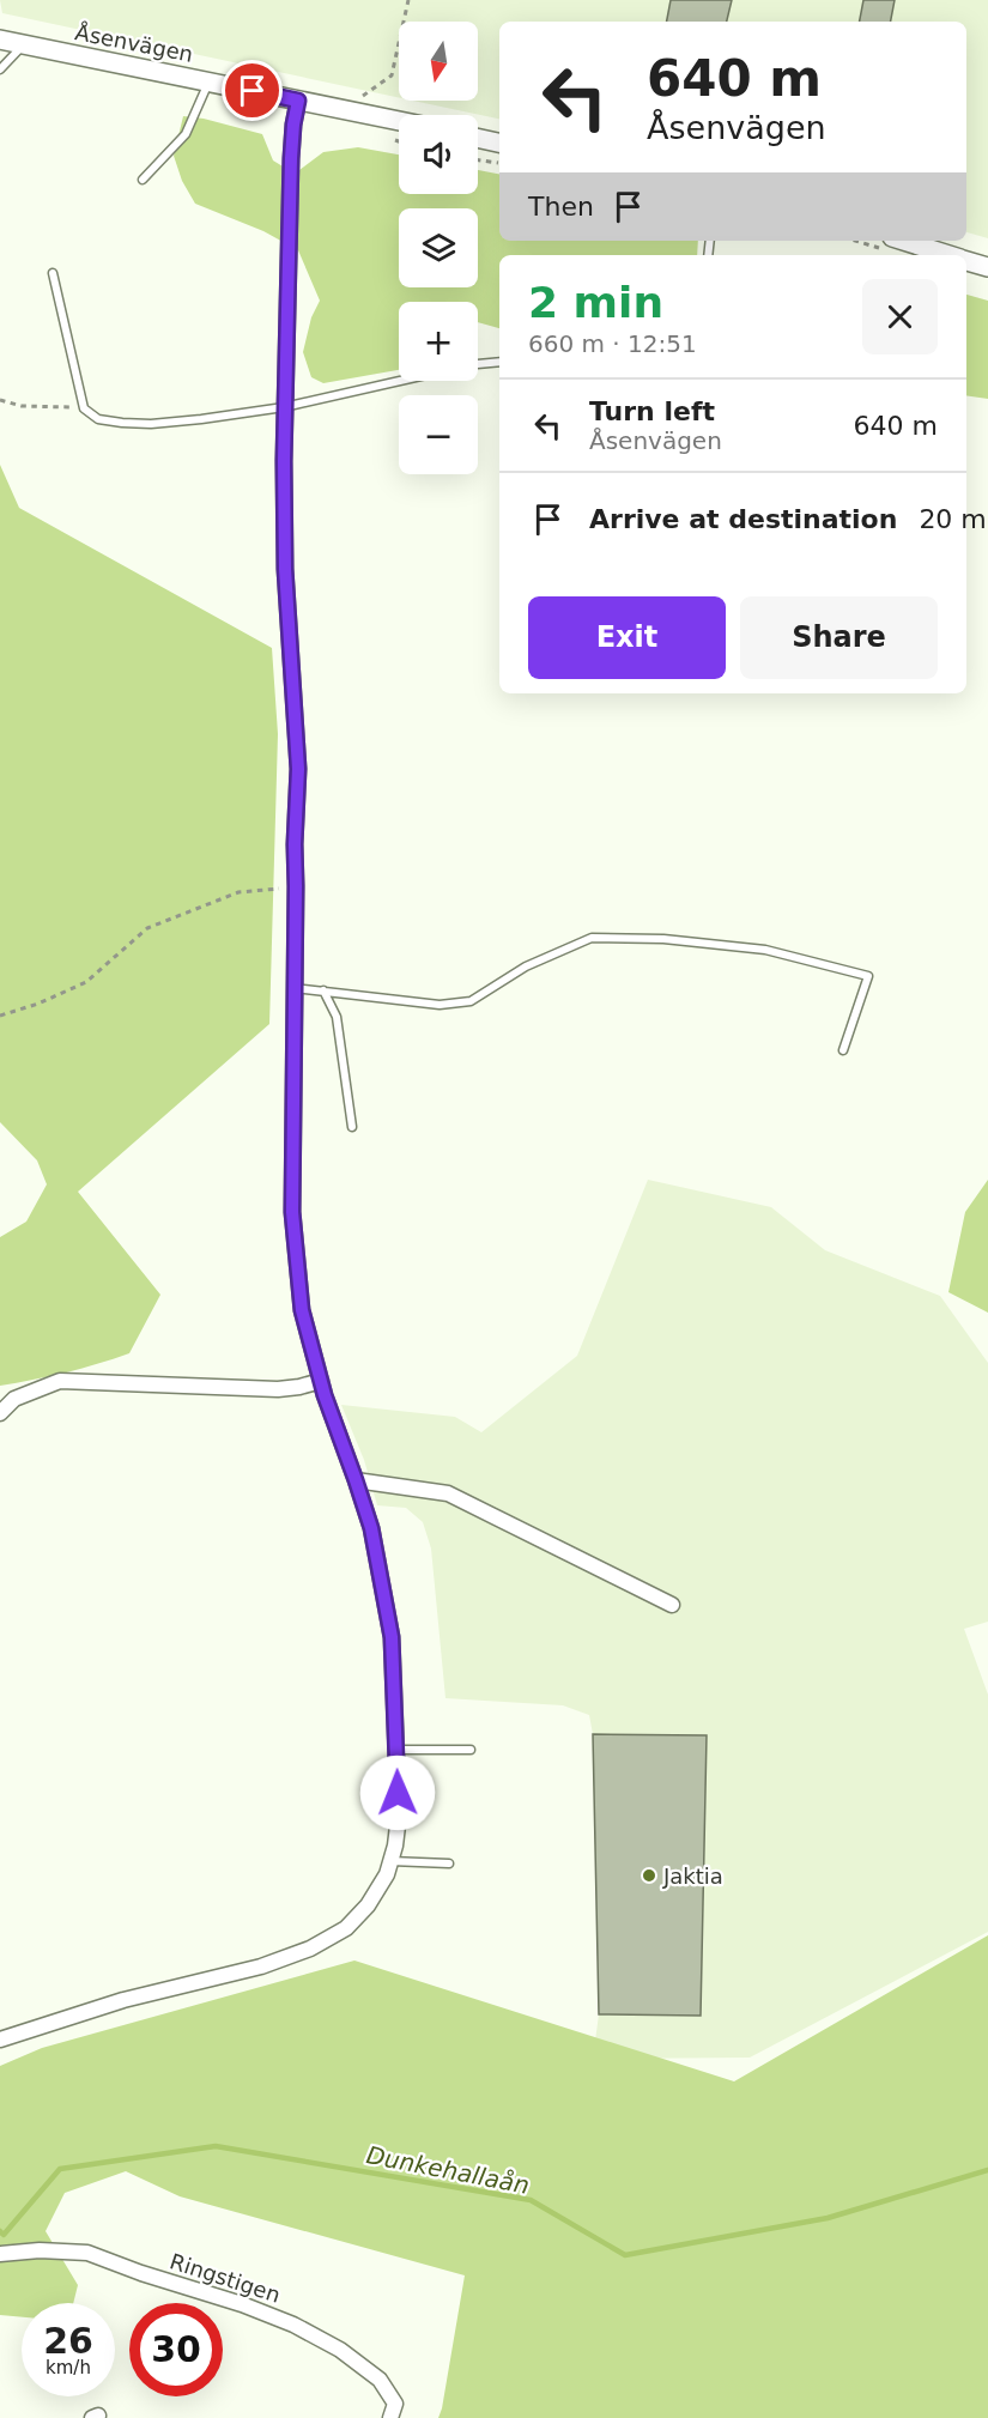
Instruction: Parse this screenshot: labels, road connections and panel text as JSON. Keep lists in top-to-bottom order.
{
  "streets": {
    "street": ["Åsenvägen", "Ringstigen"]
  },
  "water": ["Dunkehallaån"],
  "places": ["Jaktia"],
  "north": "bottom",
  "page": {
    "map_buttons": ["+", "−"],
    "turn": ["640 m", "Åsenvägen"],
    "then": "Then",
    "heading": ["2 min", "660 m · 12:51"],
    "list": [
      {
        "name": "Turn left",
        "note": "Åsenvägen",
        "value": "640 m"
      },
      {
        "name": "Arrive at destination",
        "value": "20 m"
      }
    ],
    "buttons": ["Exit", "Share"],
    "speed": "26 km/h",
    "limit": "30"
  }
}
